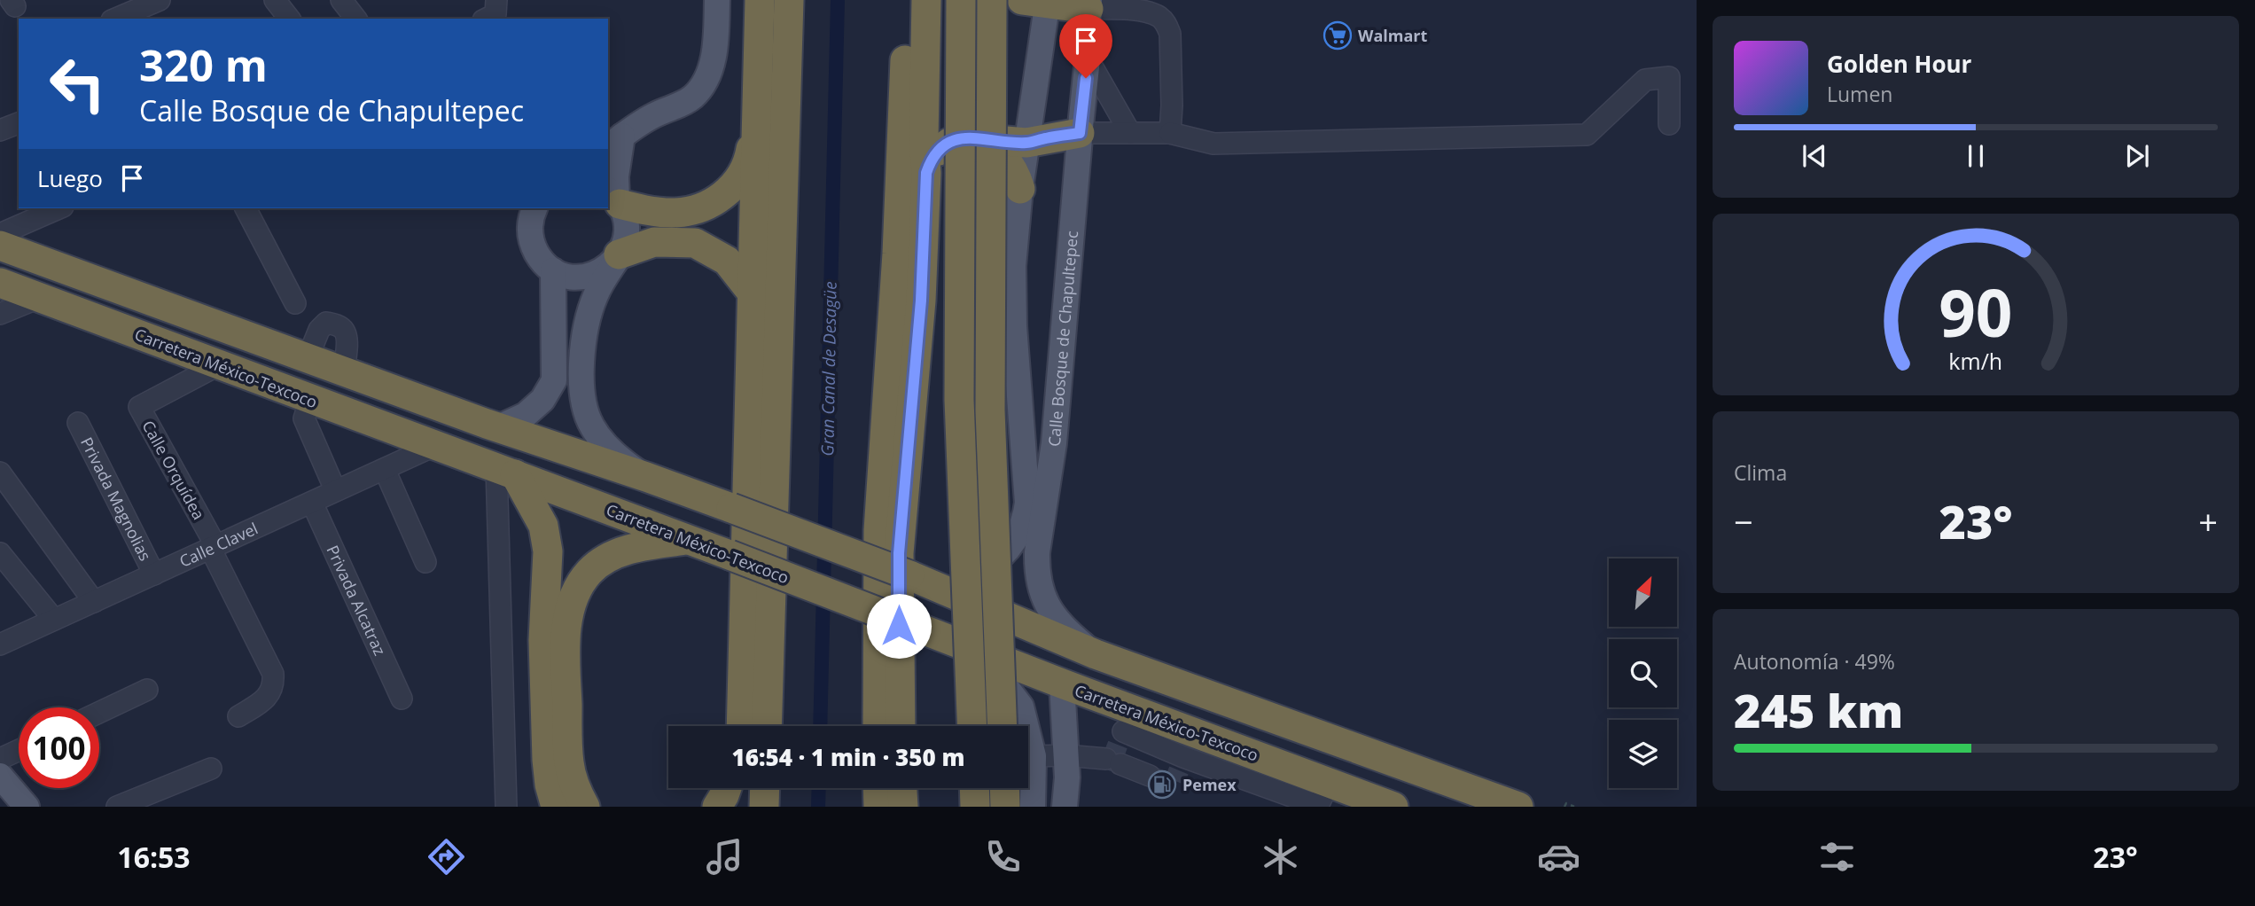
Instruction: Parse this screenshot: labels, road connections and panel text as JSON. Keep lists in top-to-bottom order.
{
  "streets": {
    "highway": ["Carretera México-Texcoco"],
    "main road": ["Calle Bosque de Chapultepec"],
    "street": [
      "Calle Orquídea",
      "Privada Magnolias",
      "Calle Clavel",
      "Privada Alcatraz"
    ]
  },
  "crossings": [
    ["Carretera México-Texcoco", "Calle Orquídea"],
    ["Carretera México-Texcoco", "Calle Clavel"],
    ["Calle Orquídea", "Calle Clavel"],
    ["Privada Magnolias", "Calle Clavel"],
    ["Calle Clavel", "Privada Alcatraz"]
  ],
  "water": ["Gran Canal de Desagüe"],
  "places": {
    "supermarket": ["Walmart"],
    "fuel station": ["Pemex"]
  },
  "north": "top right",
  "page": {
    "turn": ["320 m", "Calle Bosque de Chapultepec"],
    "song": ["Golden Hour", "Lumen"],
    "then": "Luego",
    "tile": [
      "Clima",
      ["Autonomía · 49%", "245 km"]
    ],
    "heat": ["−", "23°", "+"],
    "limit": "100",
    "trip": "16:54 · 1 min · 350 m",
    "tabs": ["16:53", "23°"],
    "gauge": ["90", "km/h"]
  }
}
